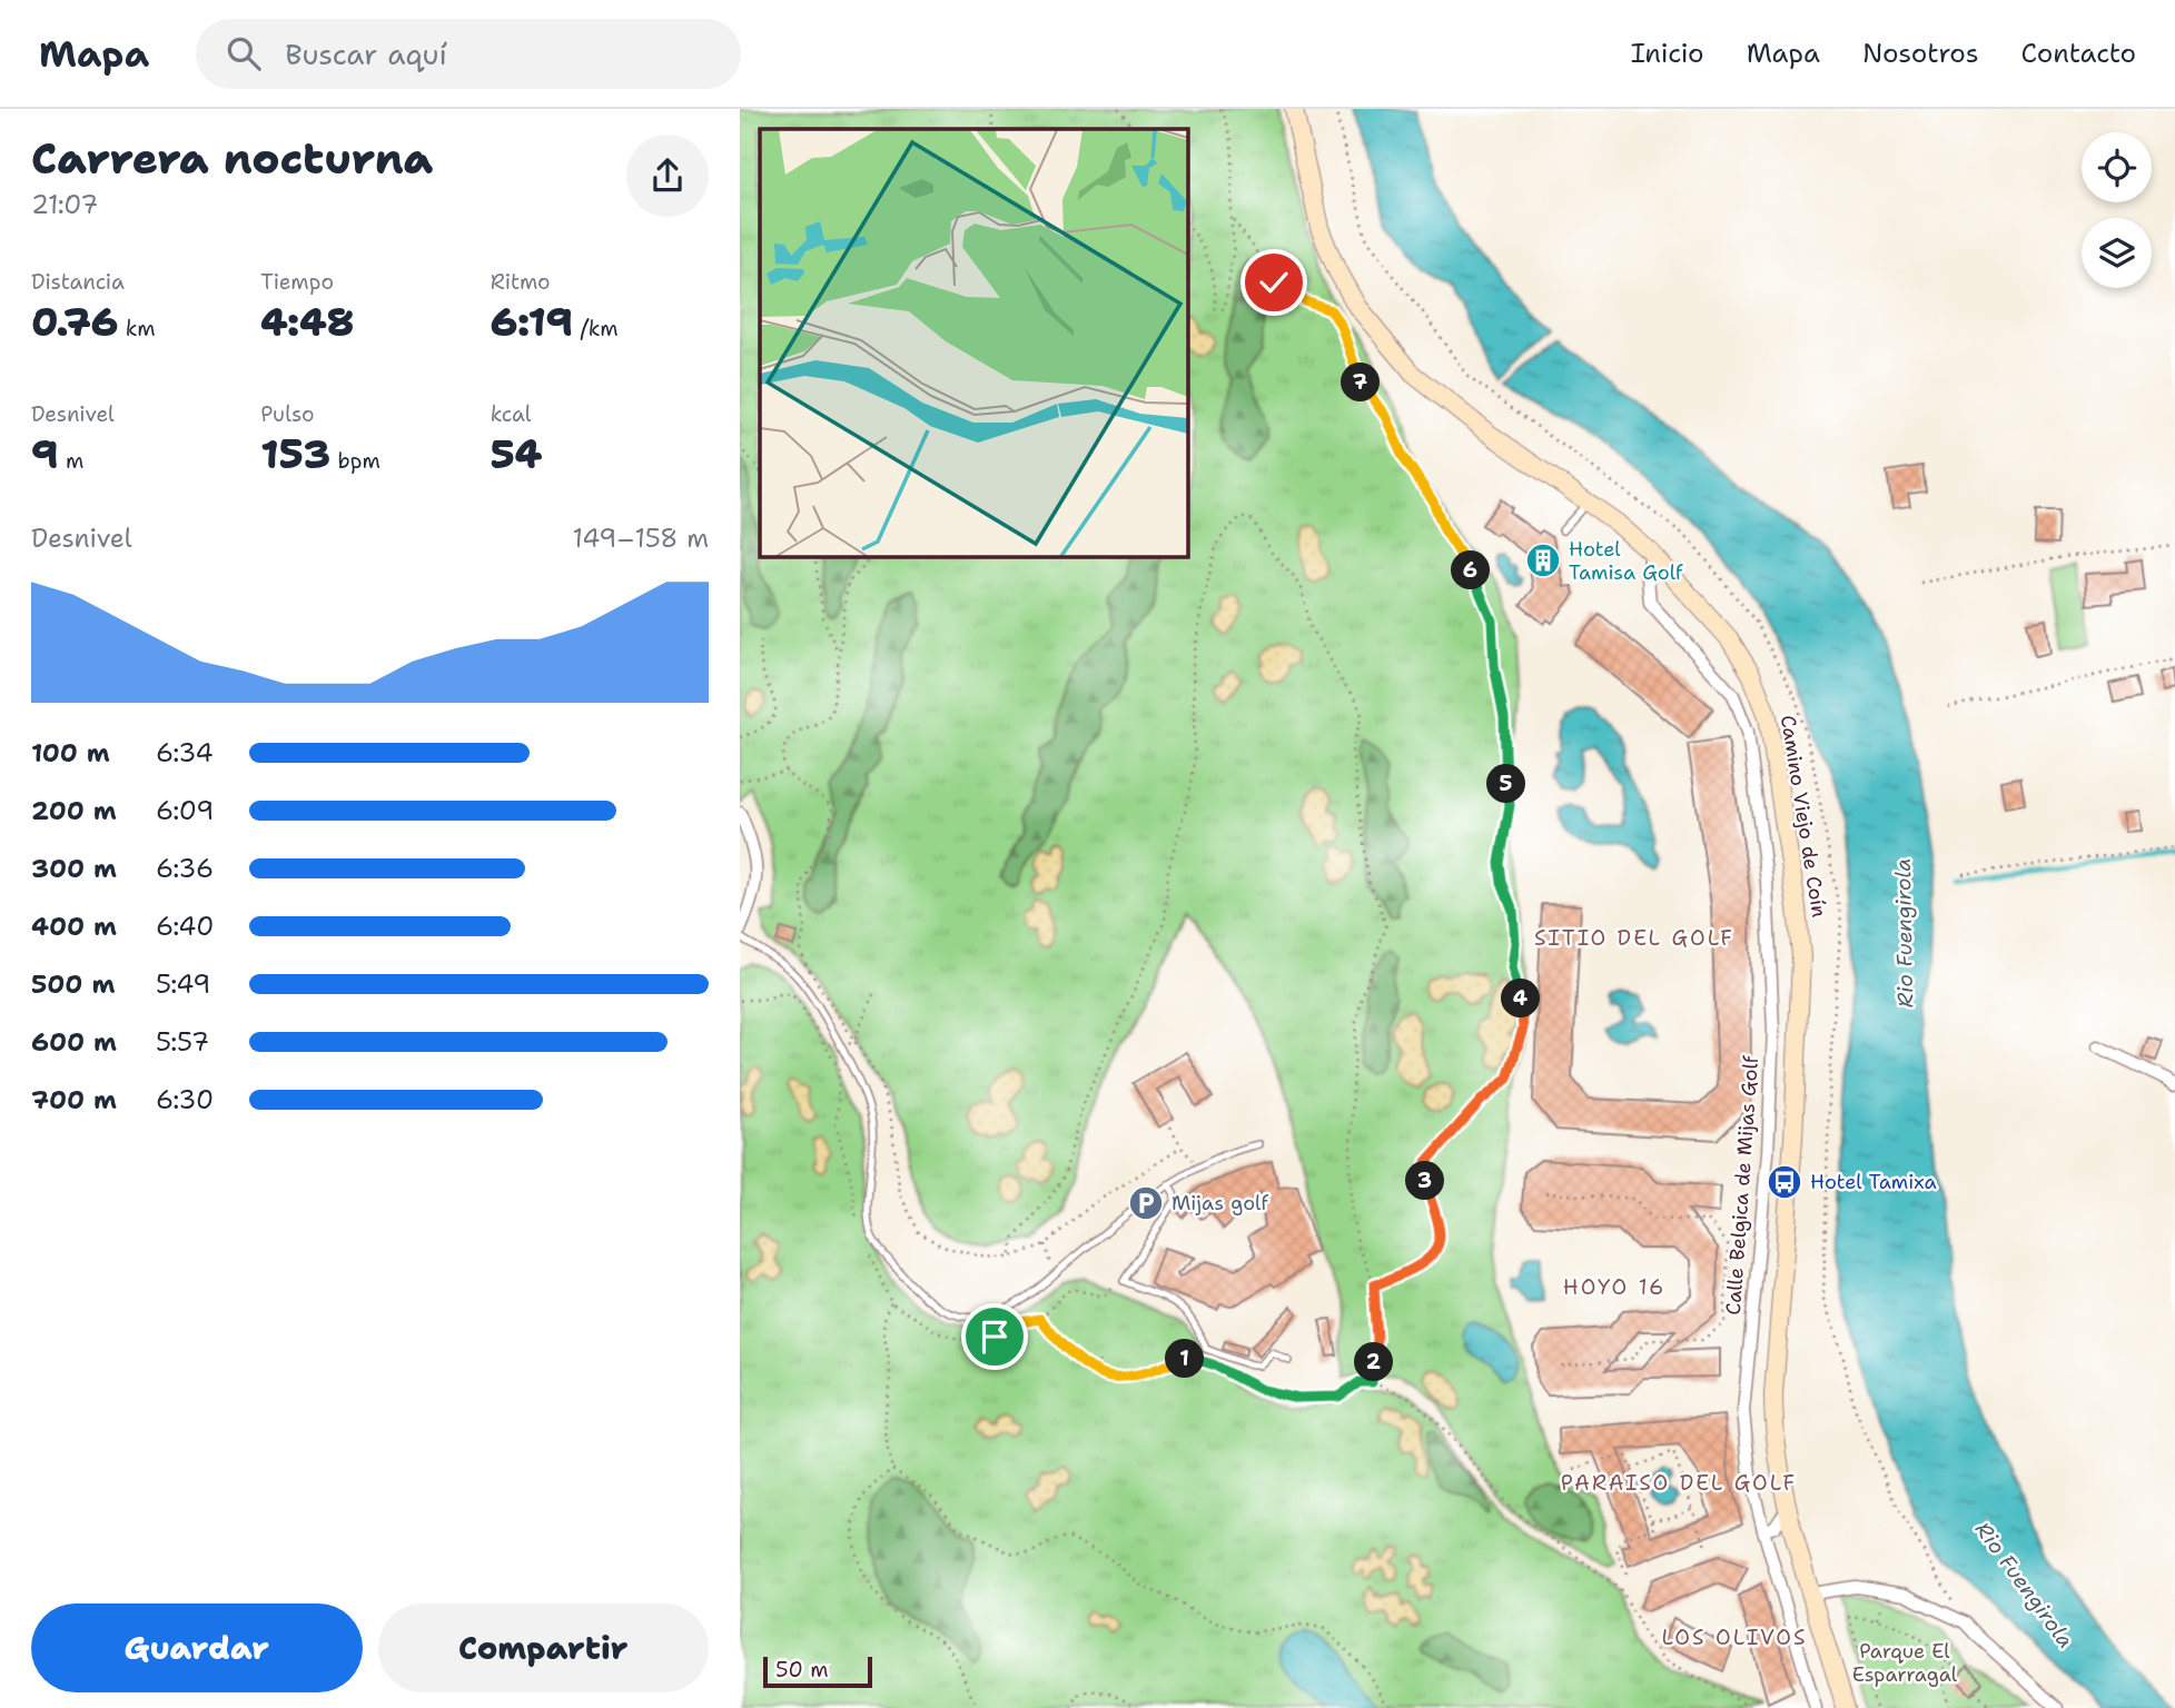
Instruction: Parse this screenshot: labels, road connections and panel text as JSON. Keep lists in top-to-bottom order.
{
  "streets": {
    "street": ["Camino Viejo de Coín", "Calle Belgica de Mijas Golf"]
  },
  "crossings": [
    ["Camino Viejo de Coín", "Calle Belgica de Mijas Golf"]
  ],
  "districts": [
    "SITIO DEL GOLF",
    "HOYO 16",
    "PARAISO DEL GOLF",
    "LOS OLIVOS"
  ],
  "water": ["Rio Fuengirola"],
  "parks": ["Parque El Esparragal"],
  "places": {
    "building": ["Hotel Tamisa Golf"],
    "bus stop": ["Hotel Tamixa"],
    "parking": ["Mijas golf"]
  },
  "scale_bar": "50 m",
  "page": {
    "header": "Mapa",
    "search": "Buscar aquí",
    "nav": [
      "Inicio",
      "Mapa",
      "Nosotros",
      "Contacto"
    ],
    "heading": ["Carrera nocturna", "21:07"],
    "stats": [
      ["Distancia", "0.76 km"],
      ["Tiempo", "4:48"],
      ["Ritmo", "6:19 /km"],
      ["Desnivel", "9 m"],
      ["Pulso", "153 bpm"],
      ["kcal", "54"]
    ],
    "pins": [
      "7",
      "6",
      "5",
      "4",
      "3",
      "1",
      "2"
    ],
    "chart": ["Desnivel", "149–158 m"],
    "list": [
      {
        "name": "100 m",
        "note": "6:34"
      },
      {
        "name": "200 m",
        "note": "6:09"
      },
      {
        "name": "300 m",
        "note": "6:36"
      },
      {
        "name": "400 m",
        "note": "6:40"
      },
      {
        "name": "500 m",
        "note": "5:49"
      },
      {
        "name": "600 m",
        "note": "5:57"
      },
      {
        "name": "700 m",
        "note": "6:30"
      }
    ],
    "buttons": ["Guardar", "Compartir"],
    "scale": "50 m"
  }
}
